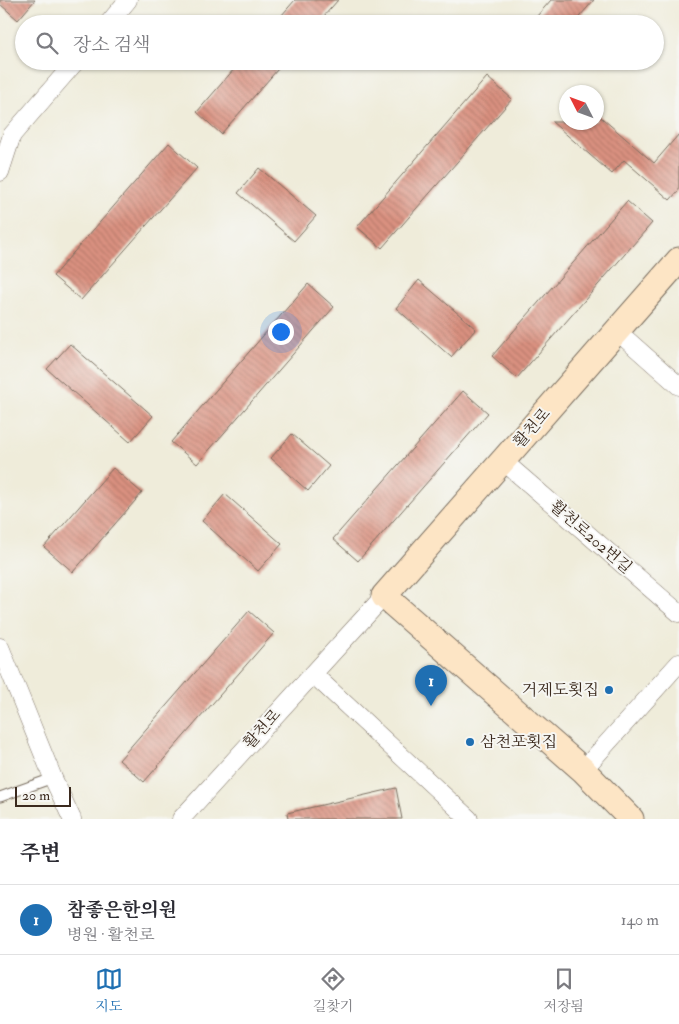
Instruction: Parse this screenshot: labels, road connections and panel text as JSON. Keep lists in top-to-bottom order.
{
  "streets": {
    "street": ["활천로", "활천로202번길"]
  },
  "crossings": [
    ["활천로", "활천로202번길"]
  ],
  "places": ["거제도횟집", "삼천포횟집"],
  "scale_bar": "20 m",
  "north": "top left",
  "page": {
    "search": "장소 검색",
    "pins": "1",
    "scale": "20 m",
    "heading": "주변",
    "list": [
      {
        "mark": "1",
        "name": "참좋은한의원",
        "note": "병원 · 활천로",
        "value": "140 m"
      }
    ],
    "nav": ["지도", "길찾기", "저장됨"]
  }
}
